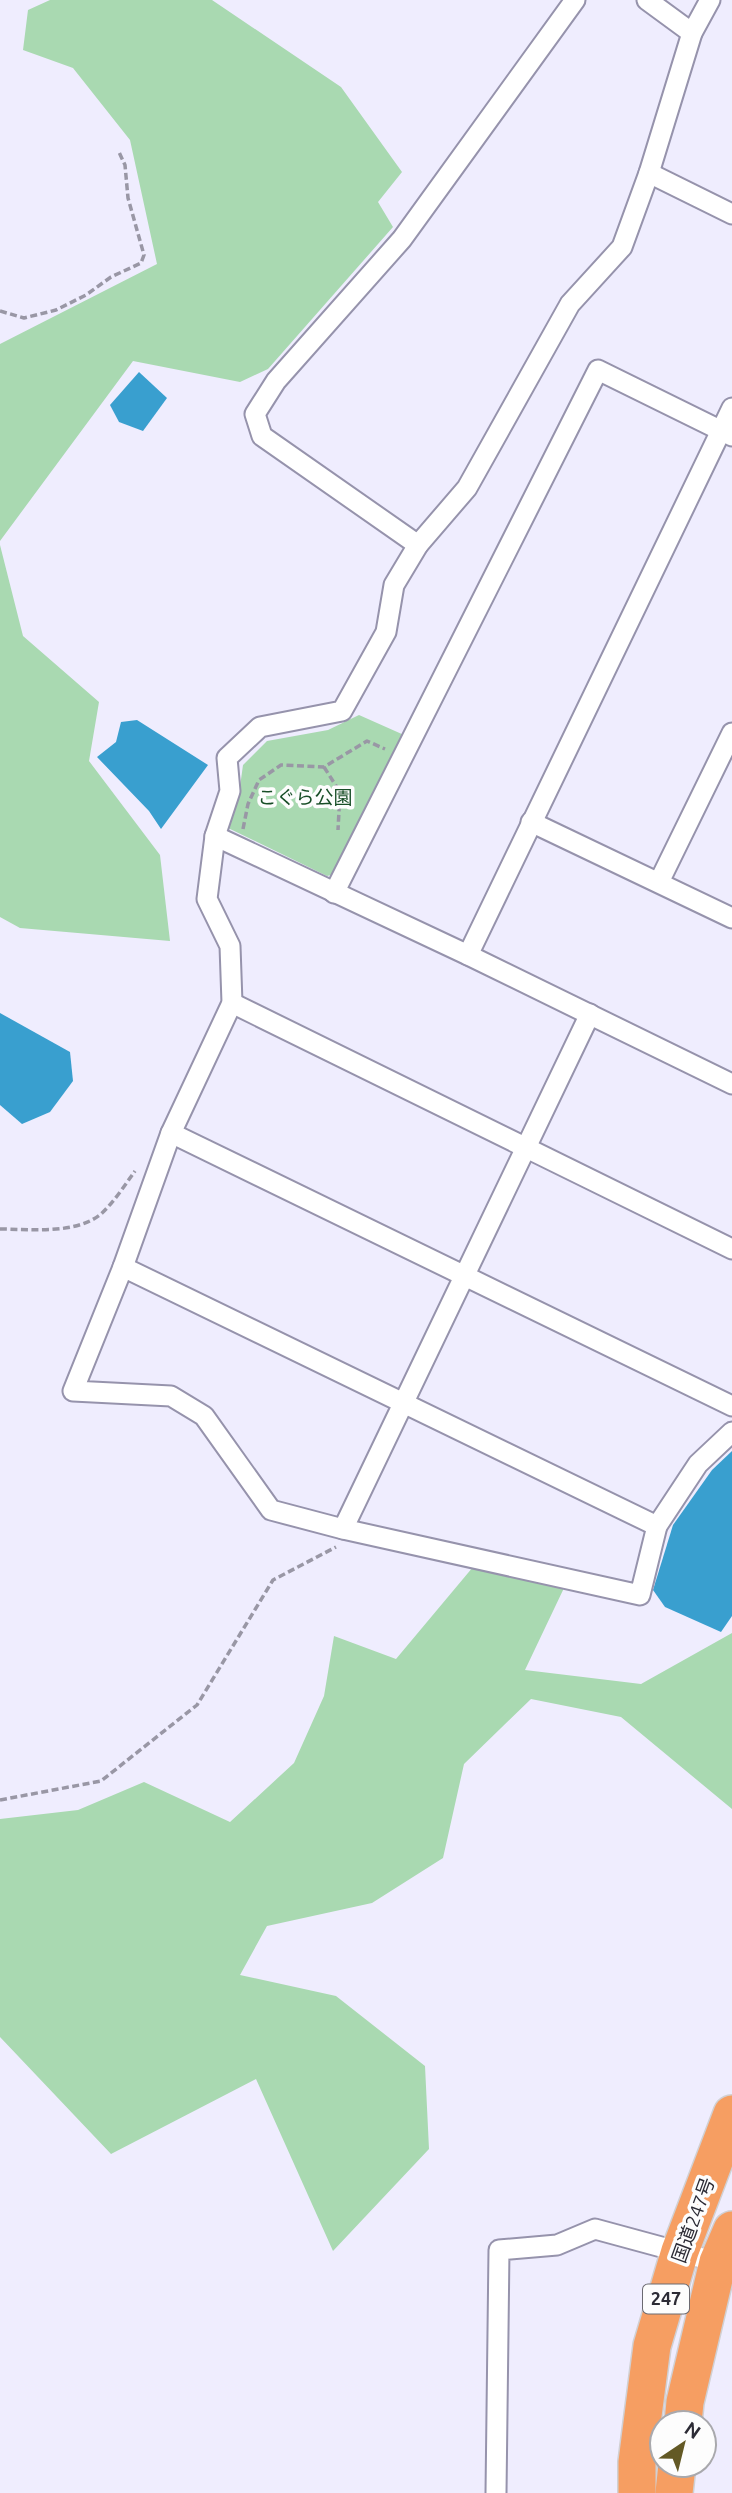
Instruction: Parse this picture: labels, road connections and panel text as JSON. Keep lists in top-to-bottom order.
{
  "streets": {
    "highway": ["国道247号", "247"]
  },
  "parks": ["こぐら公園"],
  "north": "top right"
}
